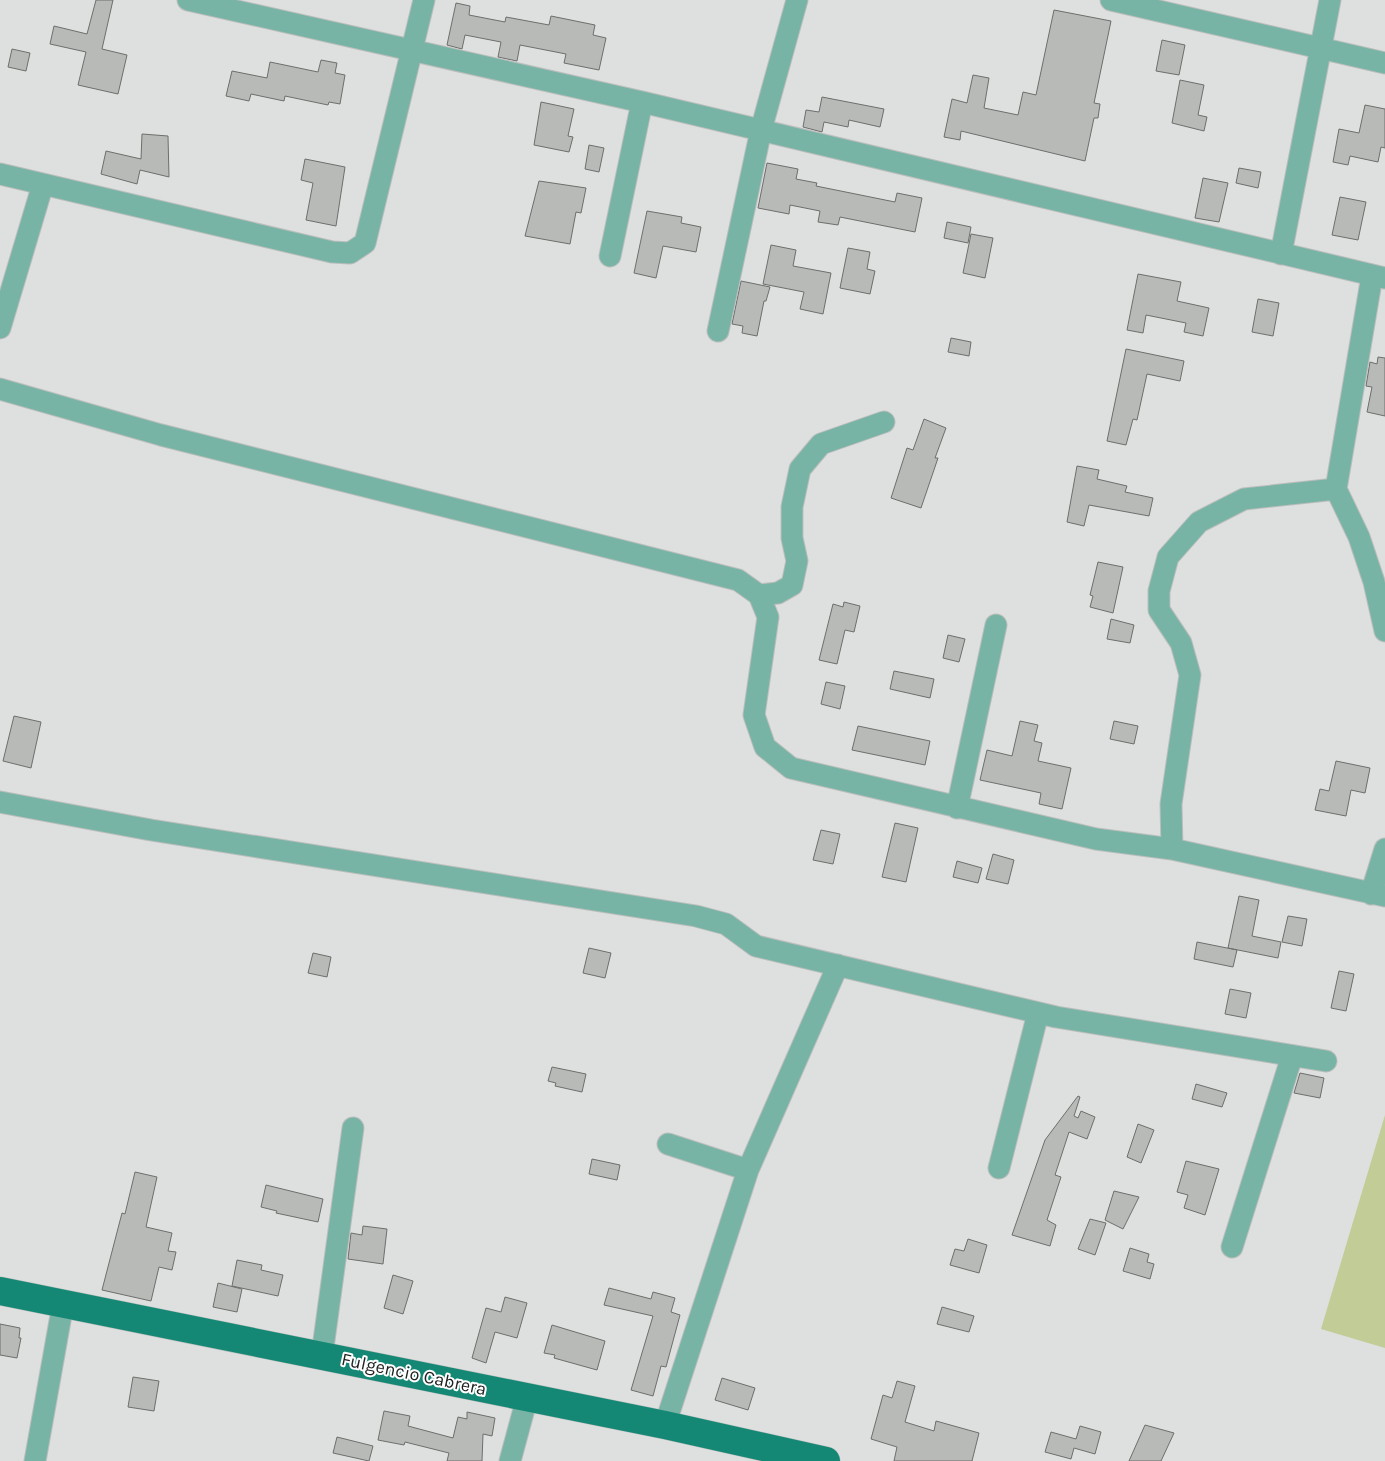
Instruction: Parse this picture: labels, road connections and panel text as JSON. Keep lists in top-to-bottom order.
{
  "streets": {
    "main road": ["Fulgencio Cabrera"]
  }
}
